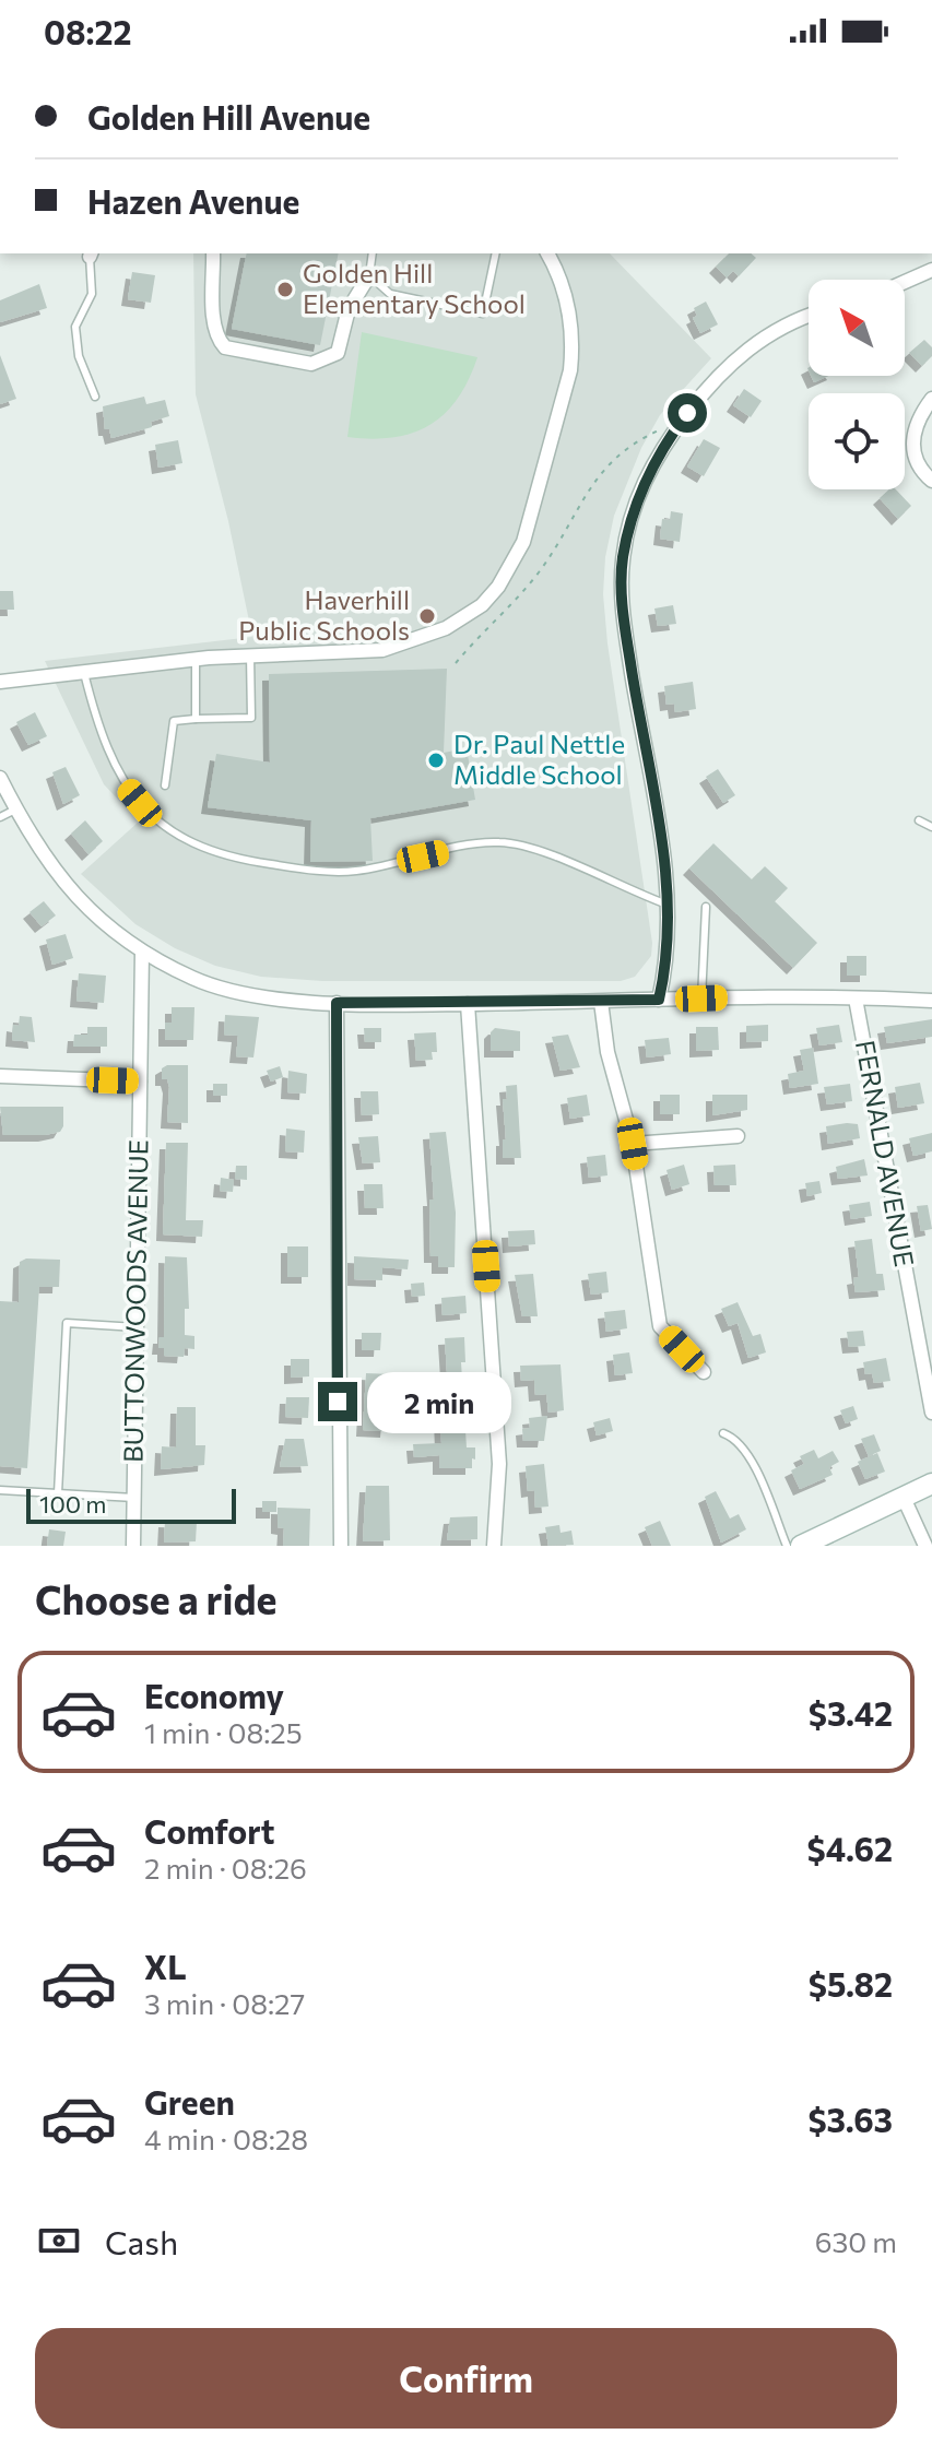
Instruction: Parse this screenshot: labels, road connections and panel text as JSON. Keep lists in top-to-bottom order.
{
  "streets": {
    "street": ["FERNALD AVENUE", "BUTTONWOODS AVENUE"]
  },
  "places": ["Golden Hill Elementary School", "Haverhill Public Schools", "Dr. Paul Nettle Middle School"],
  "scale_bar": "100 m",
  "north": "top left",
  "page": {
    "status": "08:22",
    "banner": ["Golden Hill Avenue", "Hazen Avenue"],
    "bubble": "2 min",
    "scale": "100 m",
    "heading": "Choose a ride",
    "list": [
      {
        "name": "Economy",
        "note": "1 min · 08:25",
        "value": "$3.42"
      },
      {
        "name": "Comfort",
        "note": "2 min · 08:26",
        "value": "$4.62"
      },
      {
        "name": "XL",
        "note": "3 min · 08:27",
        "value": "$5.82"
      },
      {
        "name": "Green",
        "note": "4 min · 08:28",
        "value": "$3.63"
      }
    ],
    "pay": ["Cash", "630 m"],
    "buttons": "Confirm"
  }
}
